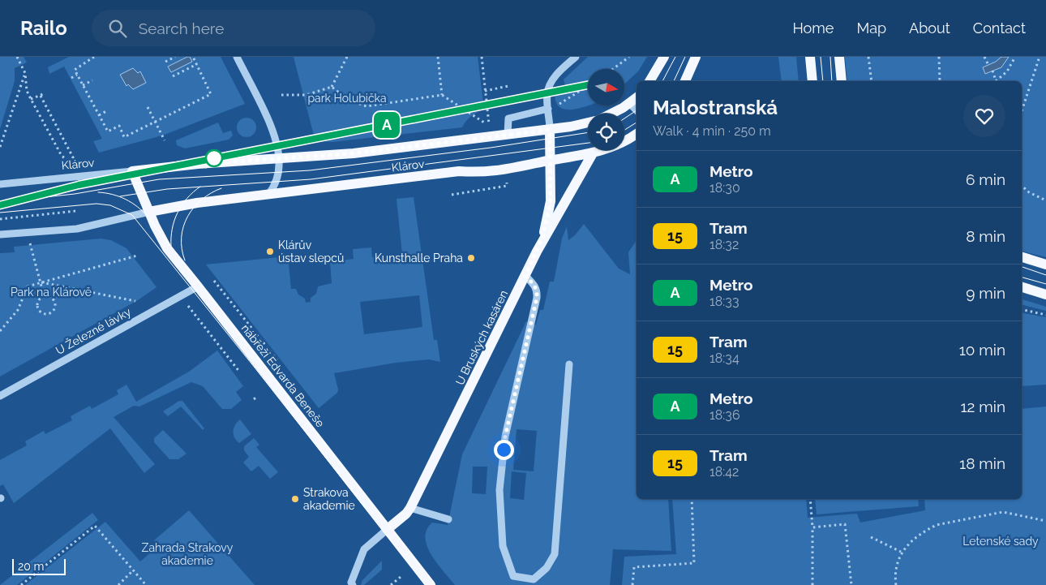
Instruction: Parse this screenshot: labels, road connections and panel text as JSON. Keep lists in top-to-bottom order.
{
  "streets": {
    "main road": ["Klárov", "U Bruských kasáren", "nábřeží Edvarda Beneše"],
    "street": ["U Železné lávky"]
  },
  "crossings": [
    ["Klárov", "U Bruských kasáren"],
    ["Klárov", "nábřeží Edvarda Beneše"],
    ["U Železné lávky", "nábřeží Edvarda Beneše"],
    ["U Bruských kasáren", "nábřeží Edvarda Beneše"]
  ],
  "parks": [
    "park Holubička",
    "Park na Klárově",
    "Letenské sady",
    "Zahrada Strakovy akademie"
  ],
  "places": ["Klárův ústav slepců", "Kunsthalle Praha", "Strakova akademie"],
  "lines": ["metro line A"],
  "scale_bar": "20 m",
  "north": "right",
  "page": {
    "header": "Railo",
    "search": "Search here",
    "nav": [
      "Home",
      "Map",
      "About",
      "Contact"
    ],
    "on_map": "A",
    "heading": ["Malostranská", "Walk · 4 min · 250 m"],
    "list": [
      {
        "mark": "A",
        "name": "Metro",
        "note": "18:30",
        "value": "6 min"
      },
      {
        "mark": "15",
        "name": "Tram",
        "note": "18:32",
        "value": "8 min"
      },
      {
        "mark": "A",
        "name": "Metro",
        "note": "18:33",
        "value": "9 min"
      },
      {
        "mark": "15",
        "name": "Tram",
        "note": "18:34",
        "value": "10 min"
      },
      {
        "mark": "A",
        "name": "Metro",
        "note": "18:36",
        "value": "12 min"
      },
      {
        "mark": "15",
        "name": "Tram",
        "note": "18:42",
        "value": "18 min"
      }
    ],
    "scale": "20 m"
  }
}
